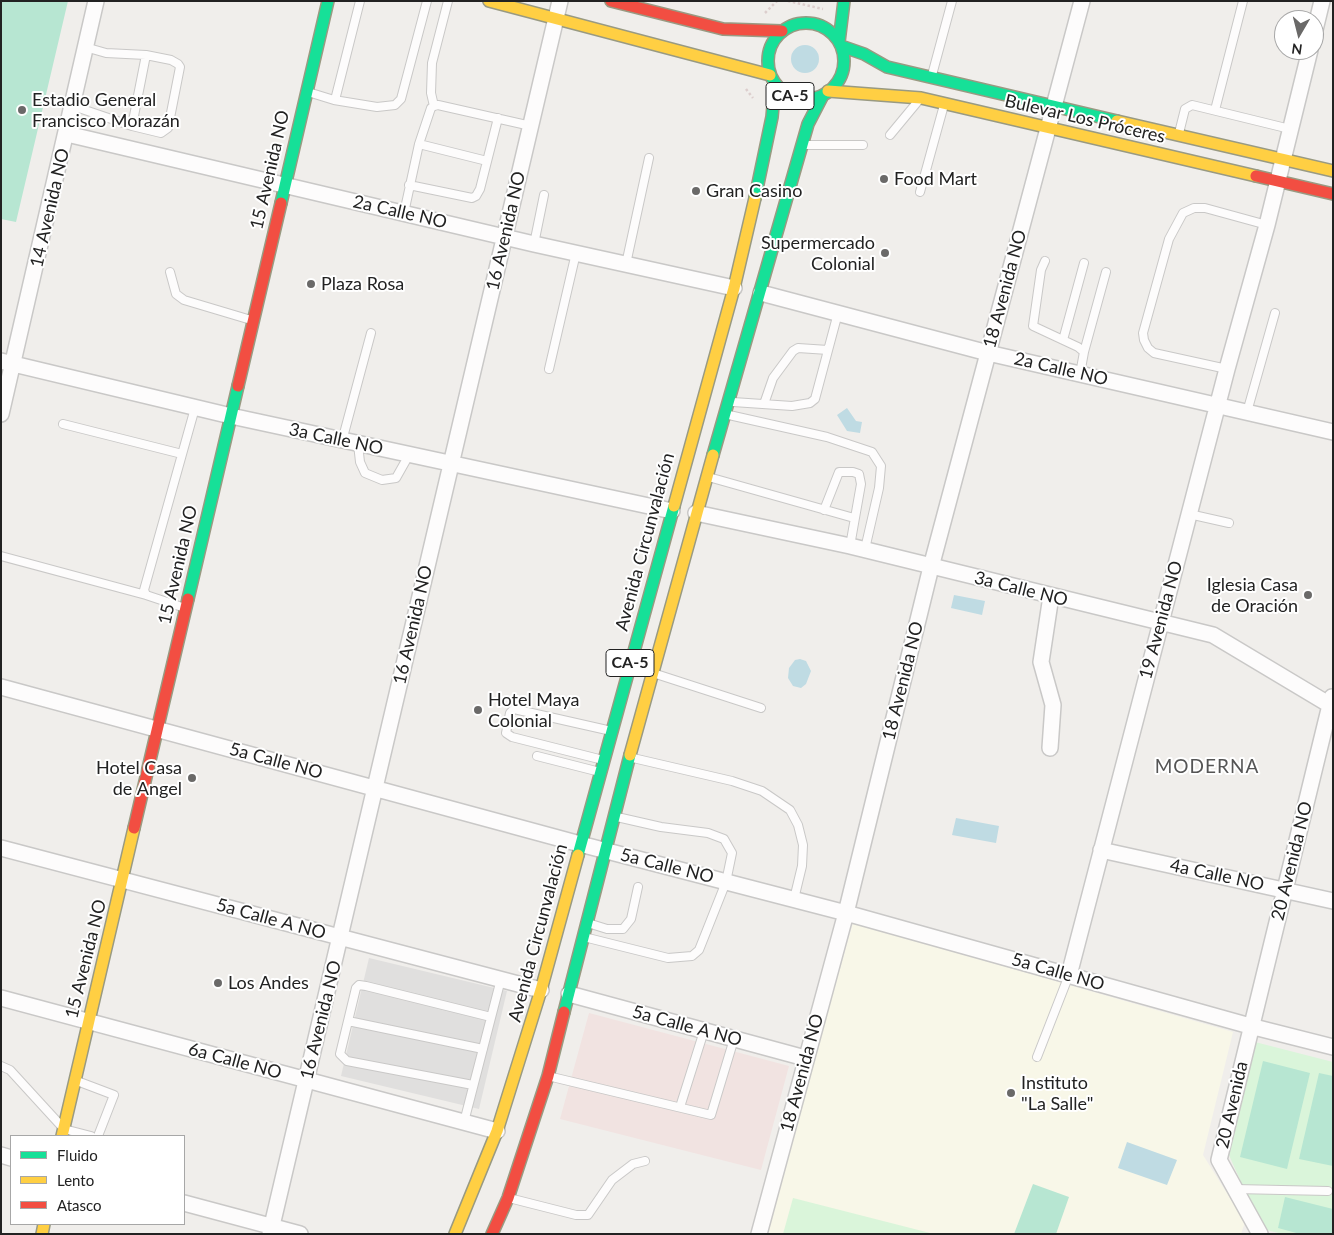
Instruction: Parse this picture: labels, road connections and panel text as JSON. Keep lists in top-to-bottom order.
{
  "streets": {
    "main road": [
      "CA-5",
      "Bulevar Los Próceres",
      "15 Avenida NO",
      "Avenida Circunvalación"
    ],
    "street": [
      "14 Avenida NO",
      "2a Calle NO",
      "16 Avenida NO",
      "18 Avenida NO",
      "3a Calle NO",
      "19 Avenida NO",
      "5a Calle NO",
      "20 Avenida NO",
      "4a Calle NO",
      "5a Calle A NO",
      "6a Calle NO",
      "20 Avenida"
    ]
  },
  "crossings": [
    ["CA-5", "Bulevar Los Próceres"],
    ["CA-5", "2a Calle NO"],
    ["CA-5", "3a Calle NO"],
    ["CA-5", "Avenida Circunvalación"],
    ["CA-5", "5a Calle NO"],
    ["CA-5", "5a Calle A NO"],
    ["Bulevar Los Próceres", "18 Avenida NO"],
    ["Bulevar Los Próceres", "Avenida Circunvalación"],
    ["Bulevar Los Próceres", "19 Avenida NO"],
    ["15 Avenida NO", "2a Calle NO"],
    ["15 Avenida NO", "3a Calle NO"],
    ["15 Avenida NO", "5a Calle NO"],
    ["15 Avenida NO", "5a Calle A NO"],
    ["15 Avenida NO", "6a Calle NO"],
    ["14 Avenida NO", "2a Calle NO"],
    ["14 Avenida NO", "3a Calle NO"],
    ["2a Calle NO", "16 Avenida NO"],
    ["2a Calle NO", "18 Avenida NO"],
    ["2a Calle NO", "Avenida Circunvalación"],
    ["2a Calle NO", "19 Avenida NO"],
    ["16 Avenida NO", "3a Calle NO"],
    ["16 Avenida NO", "5a Calle NO"],
    ["16 Avenida NO", "5a Calle A NO"],
    ["16 Avenida NO", "6a Calle NO"],
    ["18 Avenida NO", "3a Calle NO"],
    ["18 Avenida NO", "5a Calle NO"],
    ["18 Avenida NO", "5a Calle A NO"],
    ["3a Calle NO", "Avenida Circunvalación"],
    ["3a Calle NO", "19 Avenida NO"],
    ["3a Calle NO", "20 Avenida NO"],
    ["Avenida Circunvalación", "5a Calle NO"],
    ["Avenida Circunvalación", "5a Calle A NO"],
    ["Avenida Circunvalación", "6a Calle NO"],
    ["19 Avenida NO", "5a Calle NO"],
    ["19 Avenida NO", "4a Calle NO"],
    ["5a Calle NO", "20 Avenida NO"],
    ["5a Calle NO", "20 Avenida"],
    ["20 Avenida NO", "4a Calle NO"],
    ["20 Avenida NO", "20 Avenida"]
  ],
  "districts": ["MODERNA"],
  "places": [
    "Estadio General Francisco Morazán",
    "Food Mart",
    "Gran Casino",
    "Supermercado Colonial",
    "Plaza Rosa",
    "Iglesia Casa de Oración",
    "Hotel Maya Colonial",
    "Hotel Casa de Angel",
    "Los Andes",
    "Instituto \"La Salle\""
  ],
  "legend": ["Fluido", "Lento", "Atasco"],
  "north": "bottom"
}
